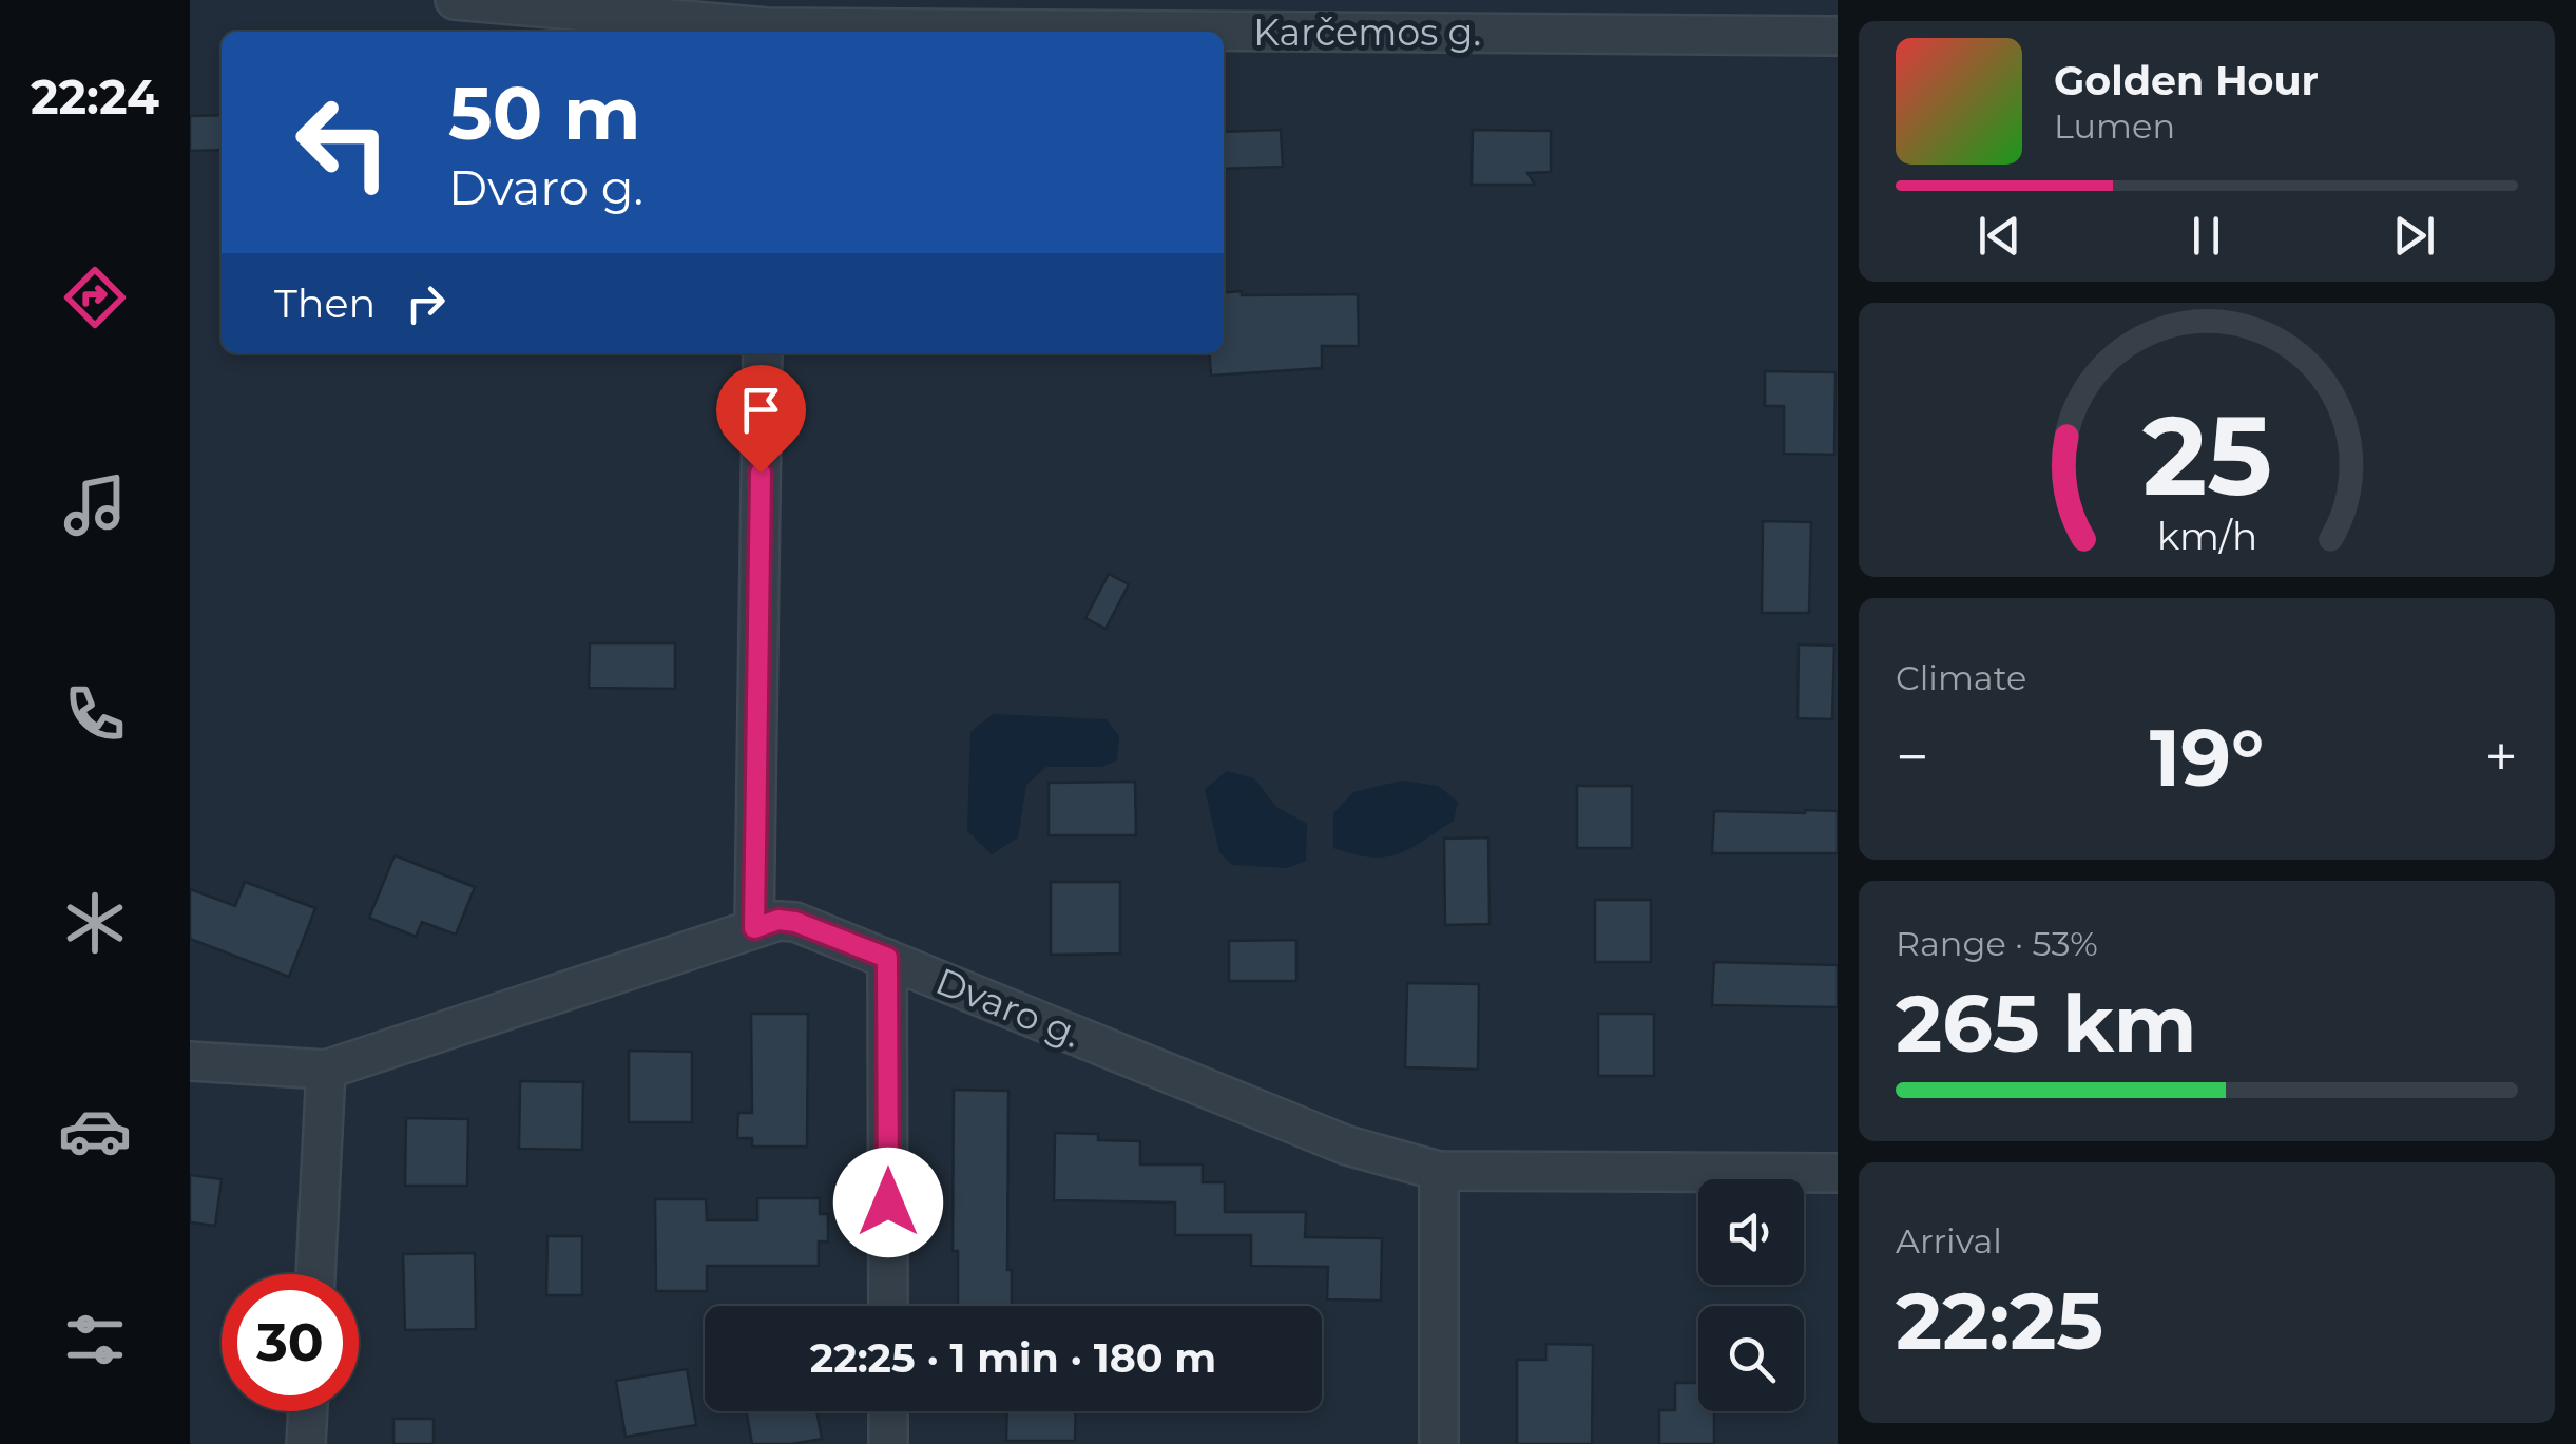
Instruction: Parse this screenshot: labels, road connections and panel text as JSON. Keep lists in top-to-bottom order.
{
  "streets": {
    "street": ["Karčemos g.", "Dvaro g."]
  },
  "page": {
    "tabs": "22:24",
    "turn": ["50 m", "Dvaro g."],
    "song": ["Golden Hour", "Lumen"],
    "then": "Then",
    "tile": [
      "Climate",
      ["Range · 53%", "265 km"],
      ["Arrival", "22:25"]
    ],
    "heat": ["−", "19°", "+"],
    "limit": "30",
    "trip": "22:25 · 1 min · 180 m",
    "gauge": ["25", "km/h"]
  }
}
